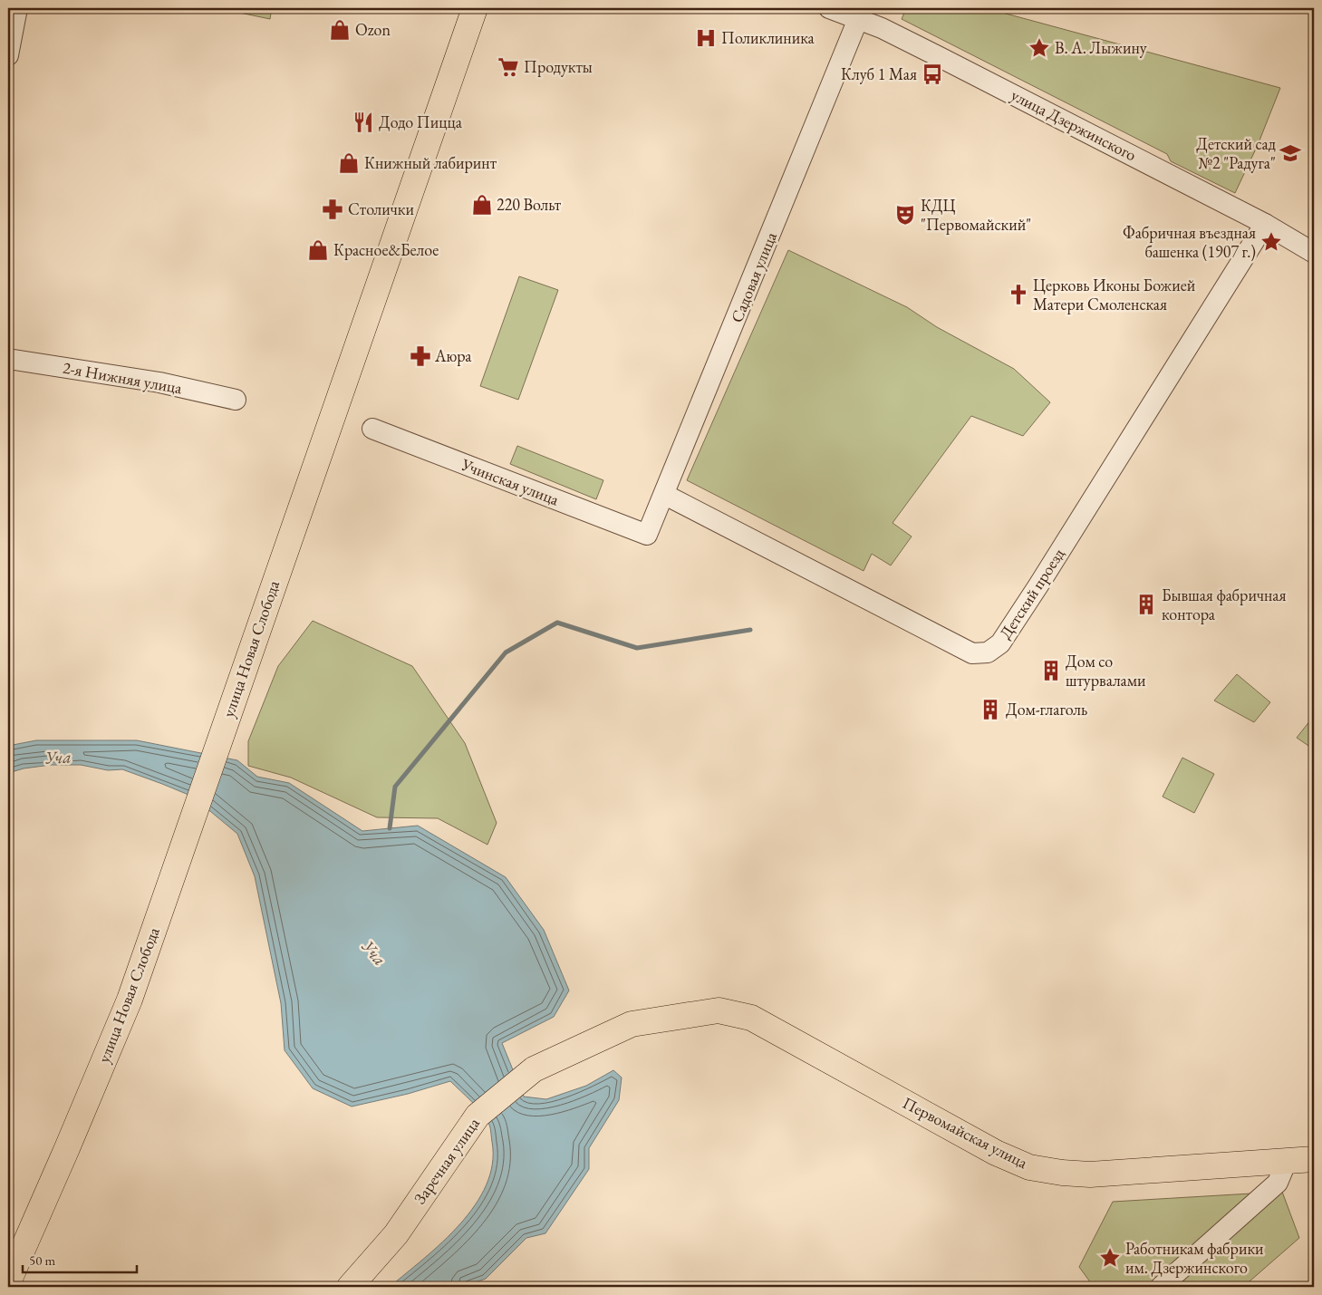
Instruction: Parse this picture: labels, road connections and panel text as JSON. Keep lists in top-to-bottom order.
{
  "streets": {
    "main road": ["улица Новая Слобода", "Первомайская улица", "Заречная улица"],
    "street": [
      "улица Дзержинского",
      "Садовая улица",
      "2-я Нижняя улица",
      "Учинская улица",
      "Детский проезд"
    ]
  },
  "crossings": [
    ["улица Дзержинского", "Садовая улица"],
    ["улица Дзержинского", "Детский проезд"],
    ["Садовая улица", "Учинская улица"],
    ["Садовая улица", "Детский проезд"],
    ["Первомайская улица", "Заречная улица"]
  ],
  "water": ["Уча"],
  "places": {
    "shop": [
      "Ozon",
      "Книжный лабиринт",
      "220 Вольт",
      "Красное&Белое"
    ],
    "hospital": ["Поликлиника"],
    "place": ["В. А. Лыжину", "Фабричная въездная башенка (1907 г.)", "Работникам фабрики им. Дзержинского"],
    "supermarket": ["Продукты"],
    "bus stop": ["Клуб 1 Мая"],
    "restaurant": ["Додо Пицца"],
    "school or university": ["Детский сад №2 \"Радуга\""],
    "pharmacy": ["Столички", "Аюра"],
    "theatre": ["КДЦ \"Первомайский\""],
    "church": ["Церковь Иконы Божией Матери Смоленская"],
    "building": ["Бывшая фабричная контора", "Дом со штурвалами", "Дом-глаголь"]
  },
  "scale_bar": "50 m"
}
